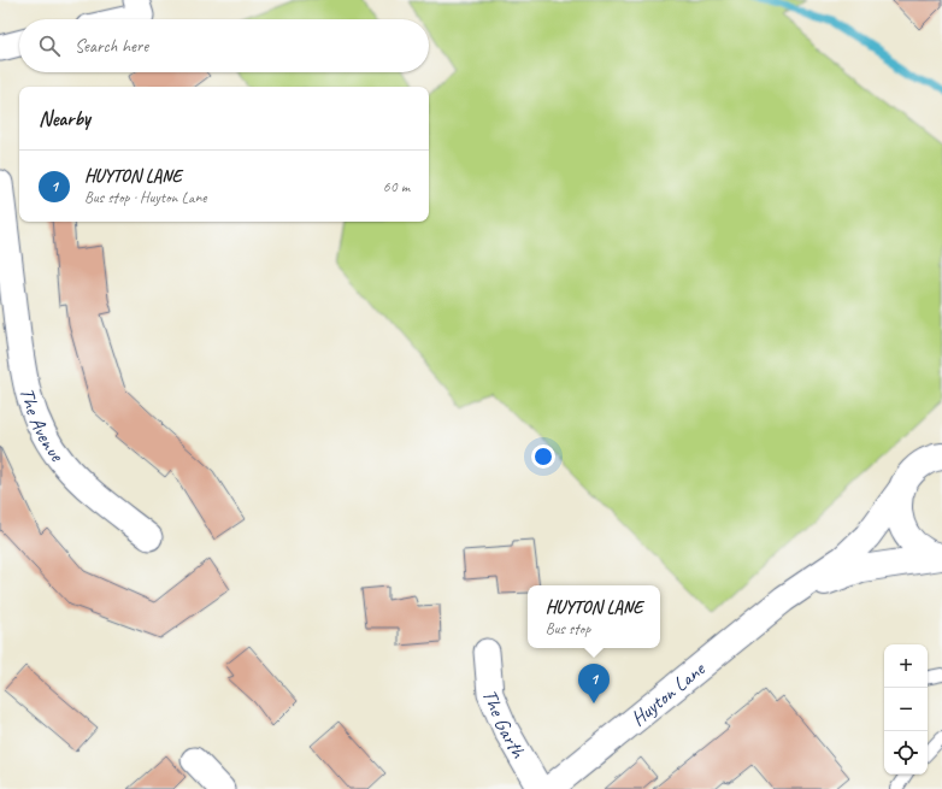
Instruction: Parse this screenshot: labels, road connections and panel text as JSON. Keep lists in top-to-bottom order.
{
  "streets": {
    "main road": ["Huyton Lane"],
    "street": ["The Avenue", "The Garth"]
  },
  "crossings": [
    ["Huyton Lane", "The Garth"]
  ],
  "page": {
    "search": "Search here",
    "heading": "Nearby",
    "list": [
      {
        "mark": "1",
        "name": "HUYTON LANE",
        "note": "Bus stop · Huyton Lane",
        "value": "60 m"
      }
    ],
    "popup": ["HUYTON LANE", "Bus stop"],
    "map_buttons": ["+", "−"],
    "pins": "1"
  }
}
